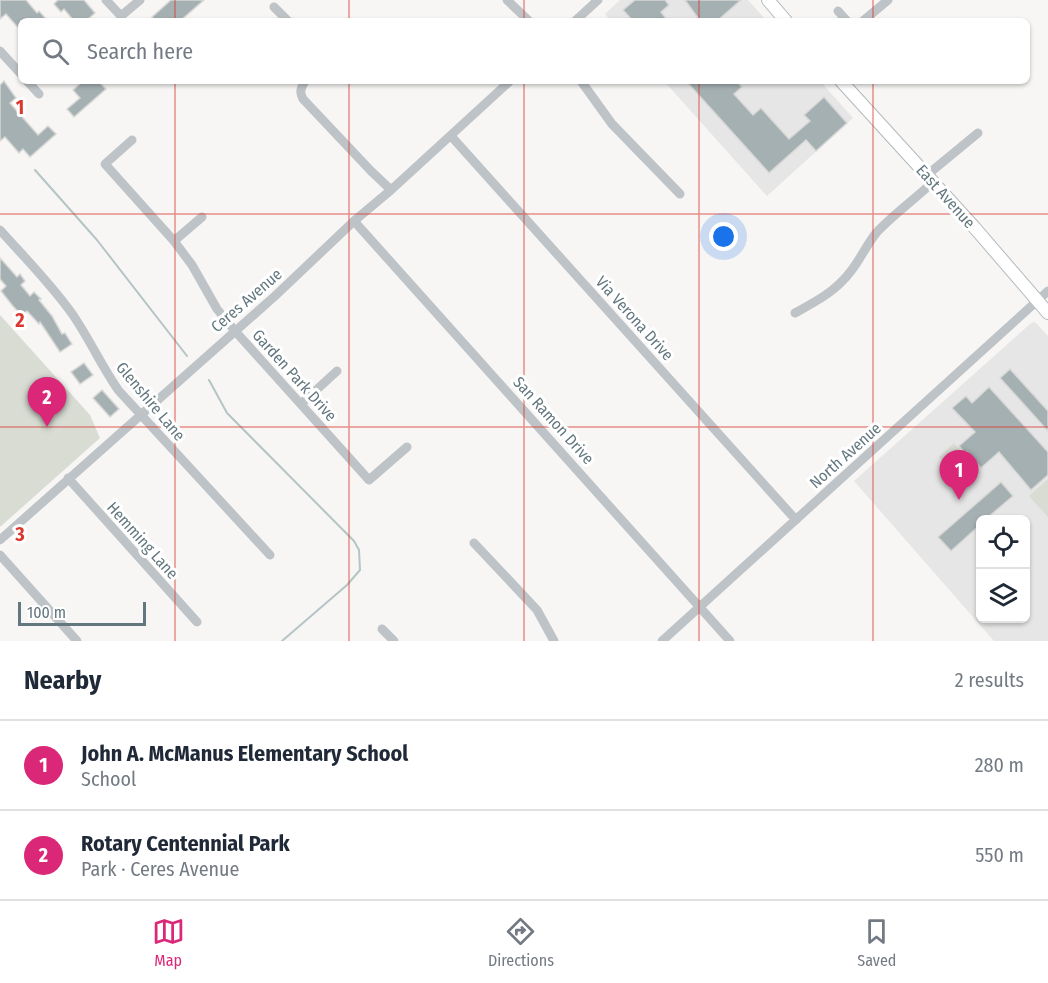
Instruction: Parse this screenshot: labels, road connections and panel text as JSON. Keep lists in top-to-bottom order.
{
  "streets": {
    "main road": ["East Avenue"],
    "street": [
      "Ceres Avenue",
      "Via Verona Drive",
      "Garden Park Drive",
      "Glenshire Lane",
      "San Ramon Drive",
      "North Avenue",
      "Hemming Lane"
    ]
  },
  "crossings": [
    ["East Avenue", "North Avenue"],
    ["Ceres Avenue", "Via Verona Drive"],
    ["Ceres Avenue", "Garden Park Drive"],
    ["Ceres Avenue", "Glenshire Lane"],
    ["Ceres Avenue", "San Ramon Drive"],
    ["Ceres Avenue", "Hemming Lane"],
    ["Via Verona Drive", "North Avenue"],
    ["San Ramon Drive", "North Avenue"]
  ],
  "scale_bar": "100 m",
  "page": {
    "search": "Search here",
    "pins": ["2", "1"],
    "scale": "100 m",
    "heading": ["Nearby", "2 results"],
    "list": [
      {
        "mark": "1",
        "name": "John A. McManus Elementary School",
        "note": "School",
        "value": "280 m"
      },
      {
        "mark": "2",
        "name": "Rotary Centennial Park",
        "note": "Park · Ceres Avenue",
        "value": "550 m"
      }
    ],
    "nav": ["Map", "Directions", "Saved"]
  },
  "grid": {
    "rows": ["1", "2", "3"]
  }
}
